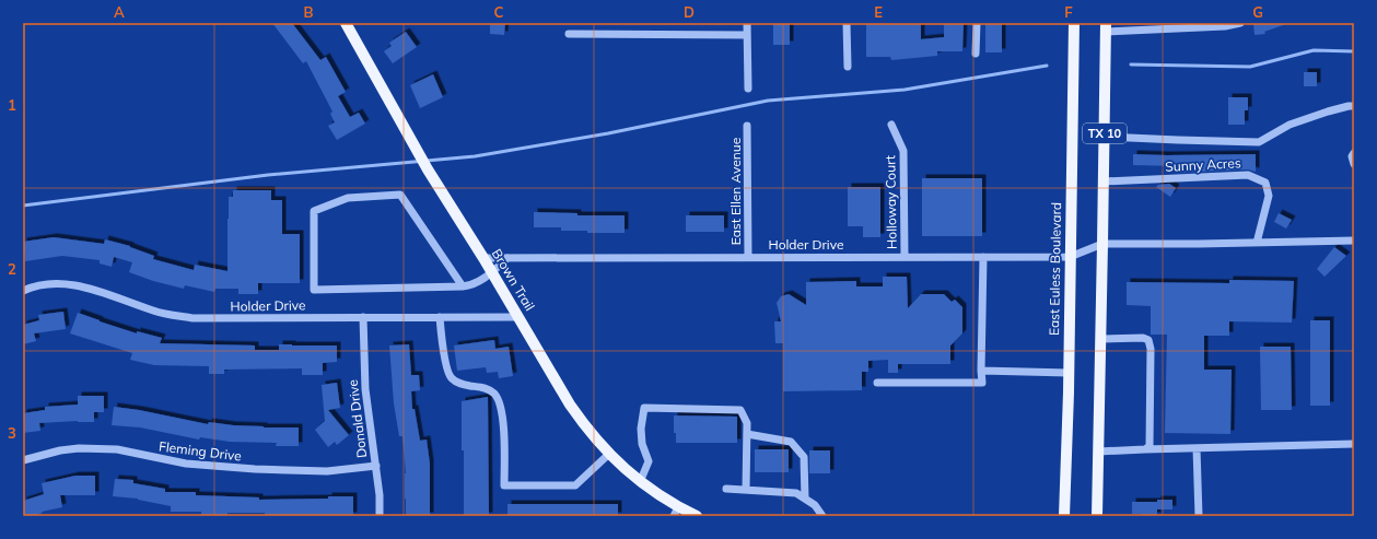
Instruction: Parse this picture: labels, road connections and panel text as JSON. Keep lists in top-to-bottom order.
{
  "streets": {
    "main road": ["TX 10", "East Euless Boulevard", "Brown Trail"],
    "street": [
      "Sunny Acres",
      "East Ellen Avenue",
      "Holloway Court",
      "Holder Drive",
      "Donald Drive",
      "Fleming Drive"
    ]
  },
  "crossings": [
    ["TX 10", "Sunny Acres"],
    ["TX 10", "Holder Drive"],
    ["East Ellen Avenue", "Holder Drive"],
    ["Holloway Court", "Holder Drive"],
    ["Holder Drive", "East Euless Boulevard"],
    ["Holder Drive", "Brown Trail"],
    ["Holder Drive", "Donald Drive"],
    ["Donald Drive", "Fleming Drive"]
  ],
  "grid": {
    "columns": [
      "A",
      "B",
      "C",
      "D",
      "E",
      "F",
      "G"
    ],
    "rows": ["1", "2", "3"]
  }
}
